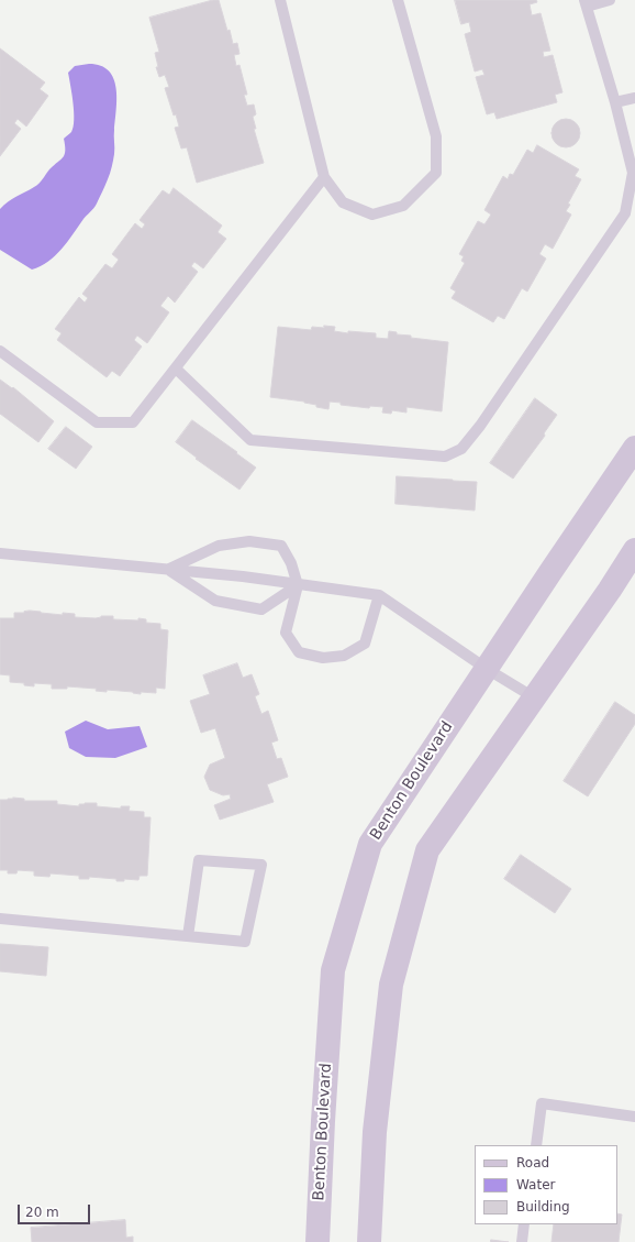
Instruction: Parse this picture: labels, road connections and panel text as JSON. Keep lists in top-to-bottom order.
{
  "streets": {
    "street": ["Benton Boulevard"]
  },
  "legend": ["Road", "Water", "Building"],
  "scale_bar": "20 m"
}
